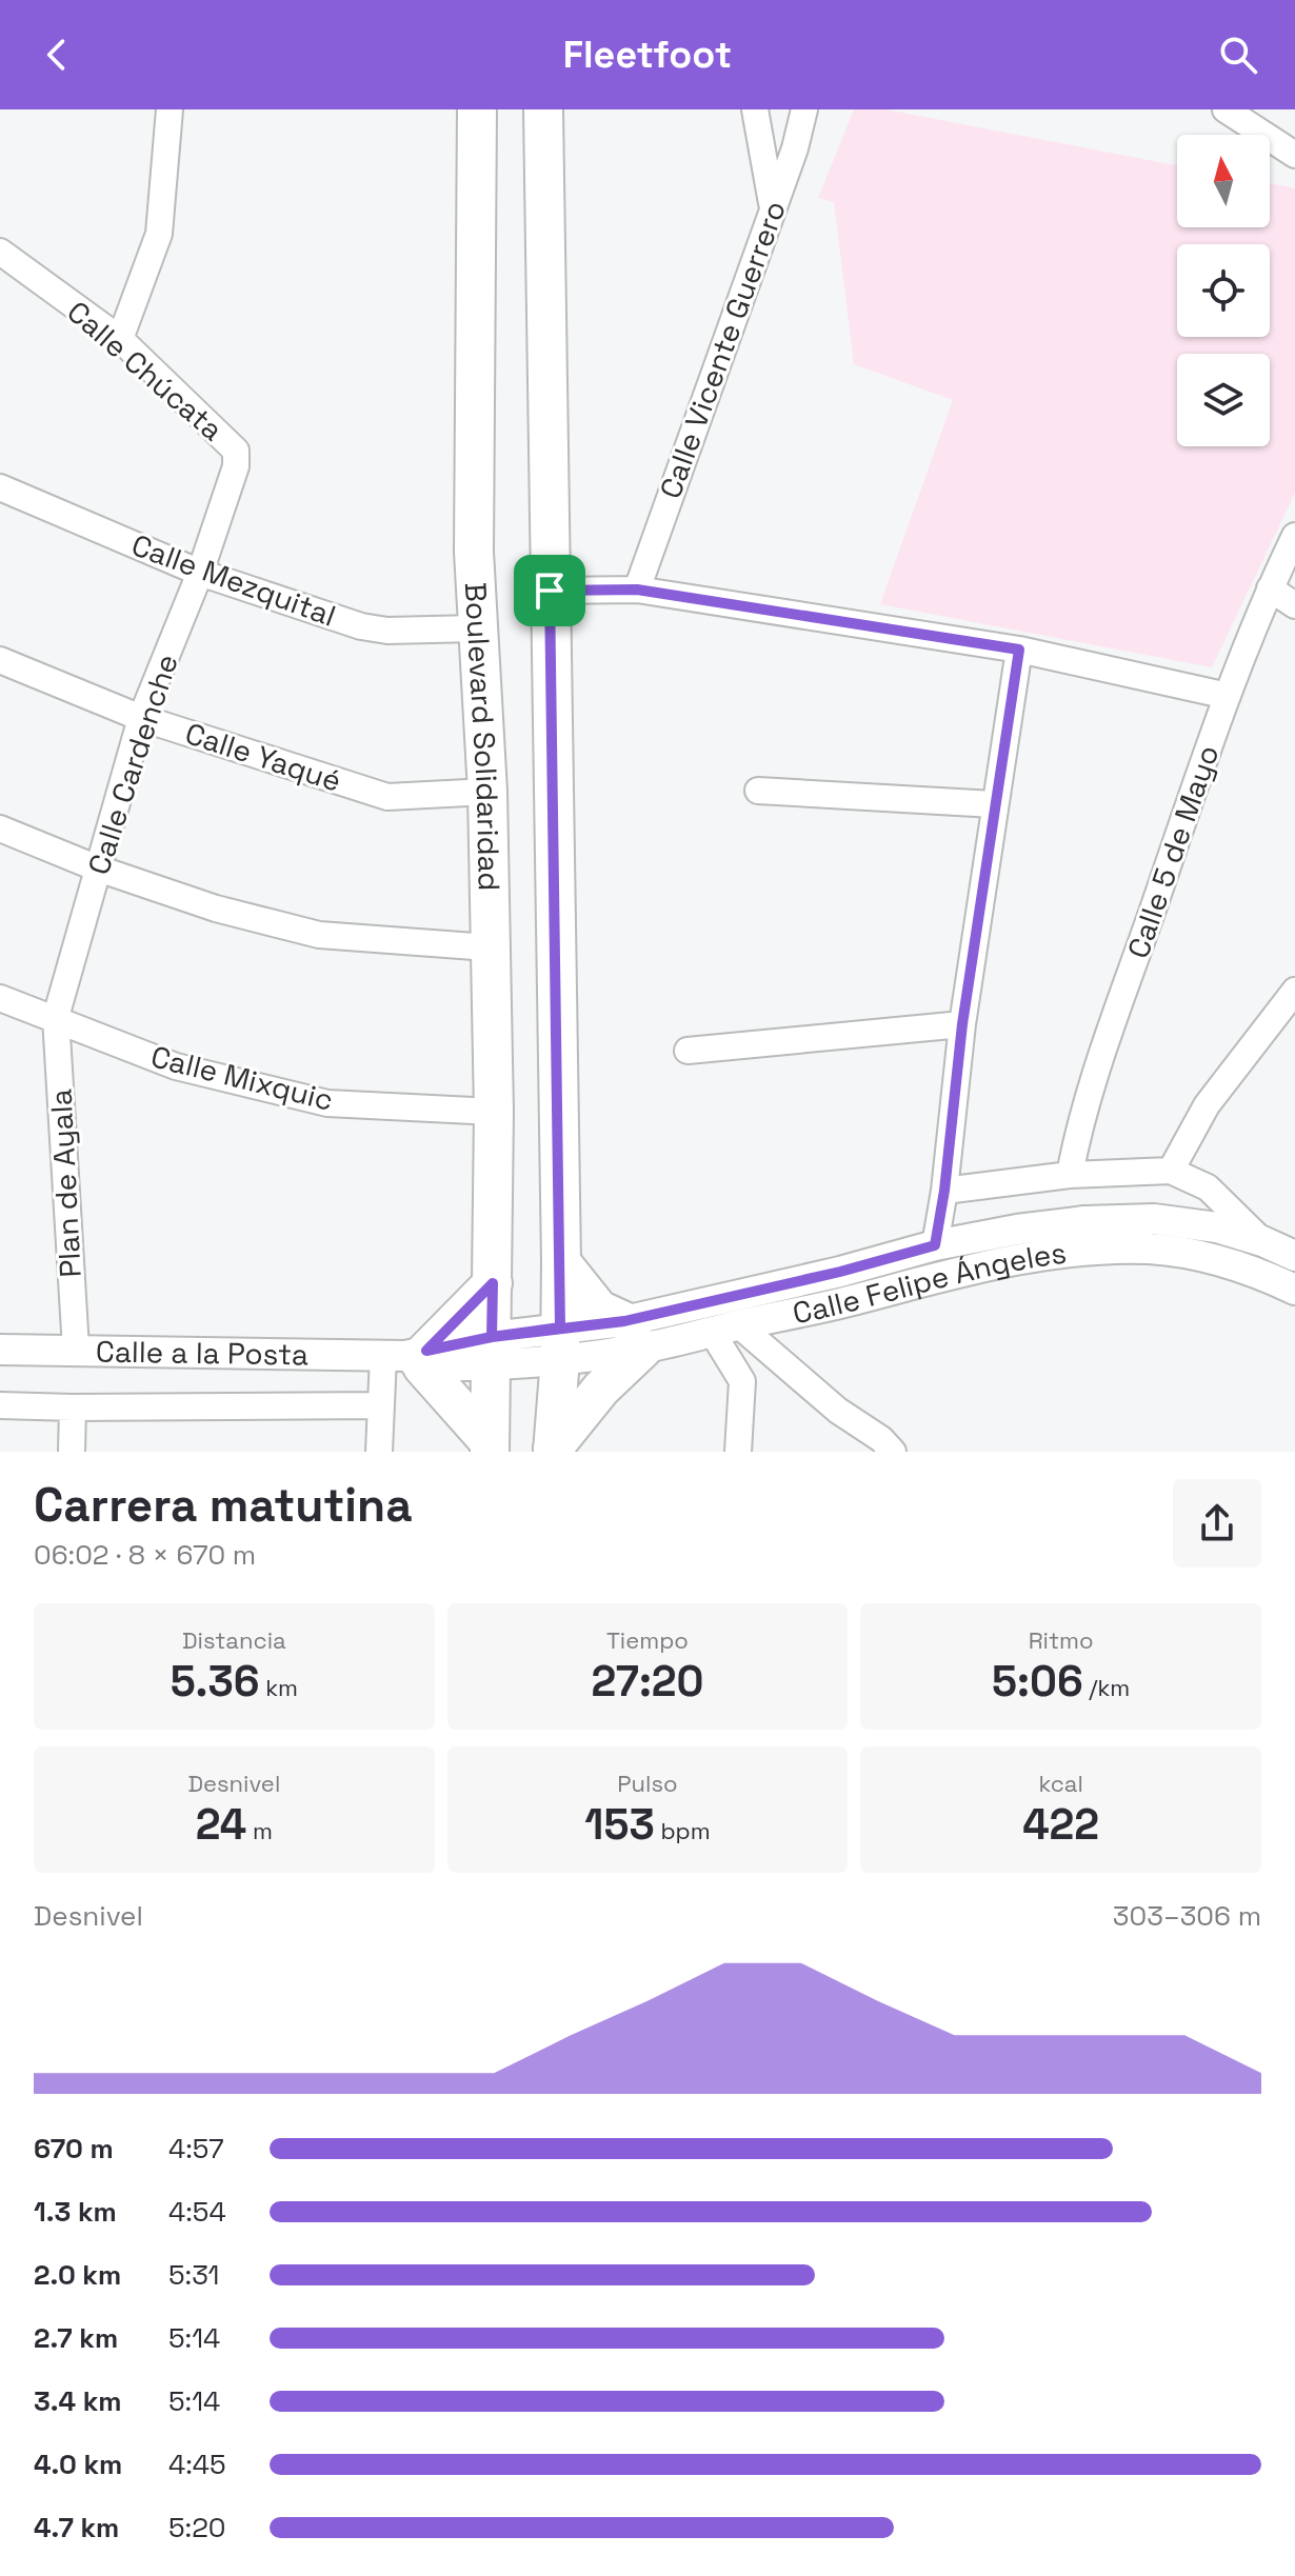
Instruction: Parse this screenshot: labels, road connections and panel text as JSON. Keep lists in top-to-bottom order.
{
  "streets": {
    "main road": ["Boulevard Solidaridad"],
    "street": [
      "Calle Vicente Guerrero",
      "Calle Chúcata",
      "Calle Mezquital",
      "Calle Yaqué",
      "Calle Cardenche",
      "Calle 5 de Mayo",
      "Calle Mixquic",
      "Plan de Ayala",
      "Calle Felipe Ángeles",
      "Calle a la Posta"
    ]
  },
  "crossings": [
    ["Calle Chúcata", "Calle Cardenche"],
    ["Calle Mezquital", "Boulevard Solidaridad"],
    ["Calle Mezquital", "Calle Cardenche"],
    ["Boulevard Solidaridad", "Calle Yaqué"],
    ["Boulevard Solidaridad", "Calle Mixquic"],
    ["Boulevard Solidaridad", "Calle Felipe Ángeles"],
    ["Boulevard Solidaridad", "Calle a la Posta"],
    ["Calle Yaqué", "Calle Cardenche"],
    ["Calle Cardenche", "Calle Mixquic"],
    ["Calle Cardenche", "Plan de Ayala"],
    ["Calle Mixquic", "Plan de Ayala"],
    ["Plan de Ayala", "Calle a la Posta"],
    ["Calle Felipe Ángeles", "Calle a la Posta"]
  ],
  "north": "top",
  "page": {
    "header": "Fleetfoot",
    "heading": ["Carrera matutina", "06:02 · 8 × 670 m"],
    "stats": [
      ["Distancia", "5.36 km"],
      ["Tiempo", "27:20"],
      ["Ritmo", "5:06 /km"],
      ["Desnivel", "24 m"],
      ["Pulso", "153 bpm"],
      ["kcal", "422"]
    ],
    "chart": ["Desnivel", "303–306 m"],
    "list": [
      {
        "name": "670 m",
        "note": "4:57"
      },
      {
        "name": "1.3 km",
        "note": "4:54"
      },
      {
        "name": "2.0 km",
        "note": "5:31"
      },
      {
        "name": "2.7 km",
        "note": "5:14"
      },
      {
        "name": "3.4 km",
        "note": "5:14"
      },
      {
        "name": "4.0 km",
        "note": "4:45"
      },
      {
        "name": "4.7 km",
        "note": "5:20"
      }
    ]
  }
}
